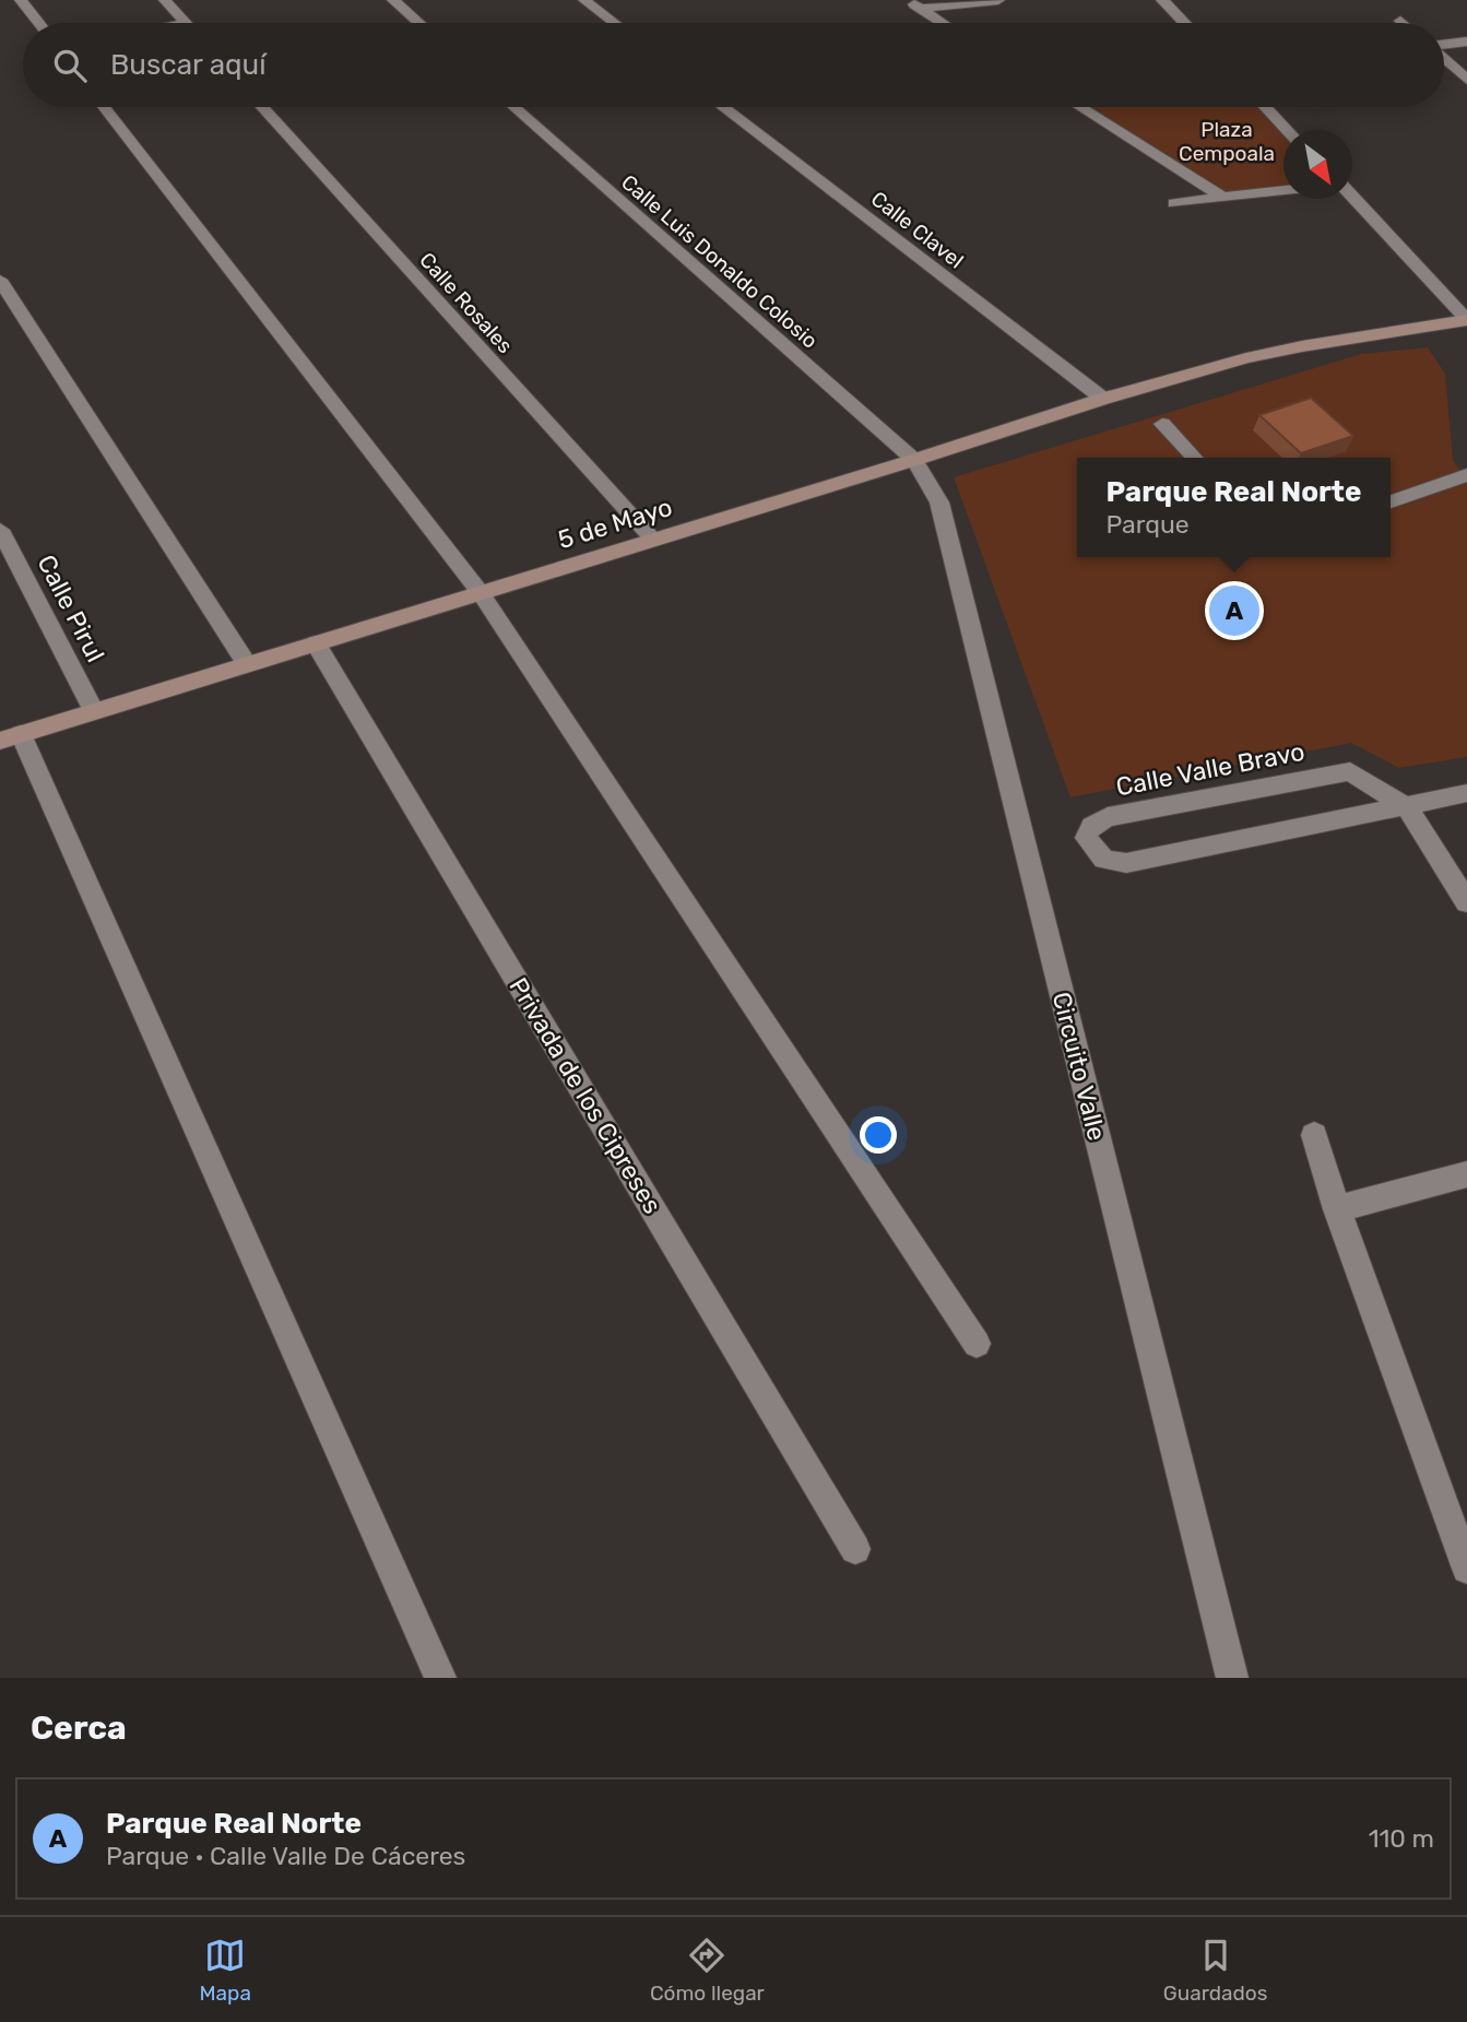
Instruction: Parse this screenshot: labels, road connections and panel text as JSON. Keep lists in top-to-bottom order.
{
  "streets": {
    "street": [
      "Calle Clavel",
      "Calle Luis Donaldo Colosio",
      "Calle Rosales",
      "5 de Mayo",
      "Calle Pirul",
      "Calle Valle Bravo",
      "Circuito Valle",
      "Privada de los Cipreses"
    ]
  },
  "crossings": [
    ["Calle Clavel", "5 de Mayo"],
    ["Calle Luis Donaldo Colosio", "5 de Mayo"],
    ["Calle Luis Donaldo Colosio", "Circuito Valle"],
    ["Calle Rosales", "5 de Mayo"],
    ["5 de Mayo", "Calle Pirul"],
    ["5 de Mayo", "Circuito Valle"],
    ["5 de Mayo", "Privada de los Cipreses"]
  ],
  "parks": ["Plaza Cempoala"],
  "north": "bottom right",
  "page": {
    "search": "Buscar aquí",
    "popup": ["Parque Real Norte", "Parque"],
    "pins": "A",
    "heading": "Cerca",
    "list": [
      {
        "mark": "A",
        "name": "Parque Real Norte",
        "note": "Parque · Calle Valle De Cáceres",
        "value": "110 m"
      }
    ],
    "nav": ["Mapa", "Cómo llegar", "Guardados"]
  }
}
